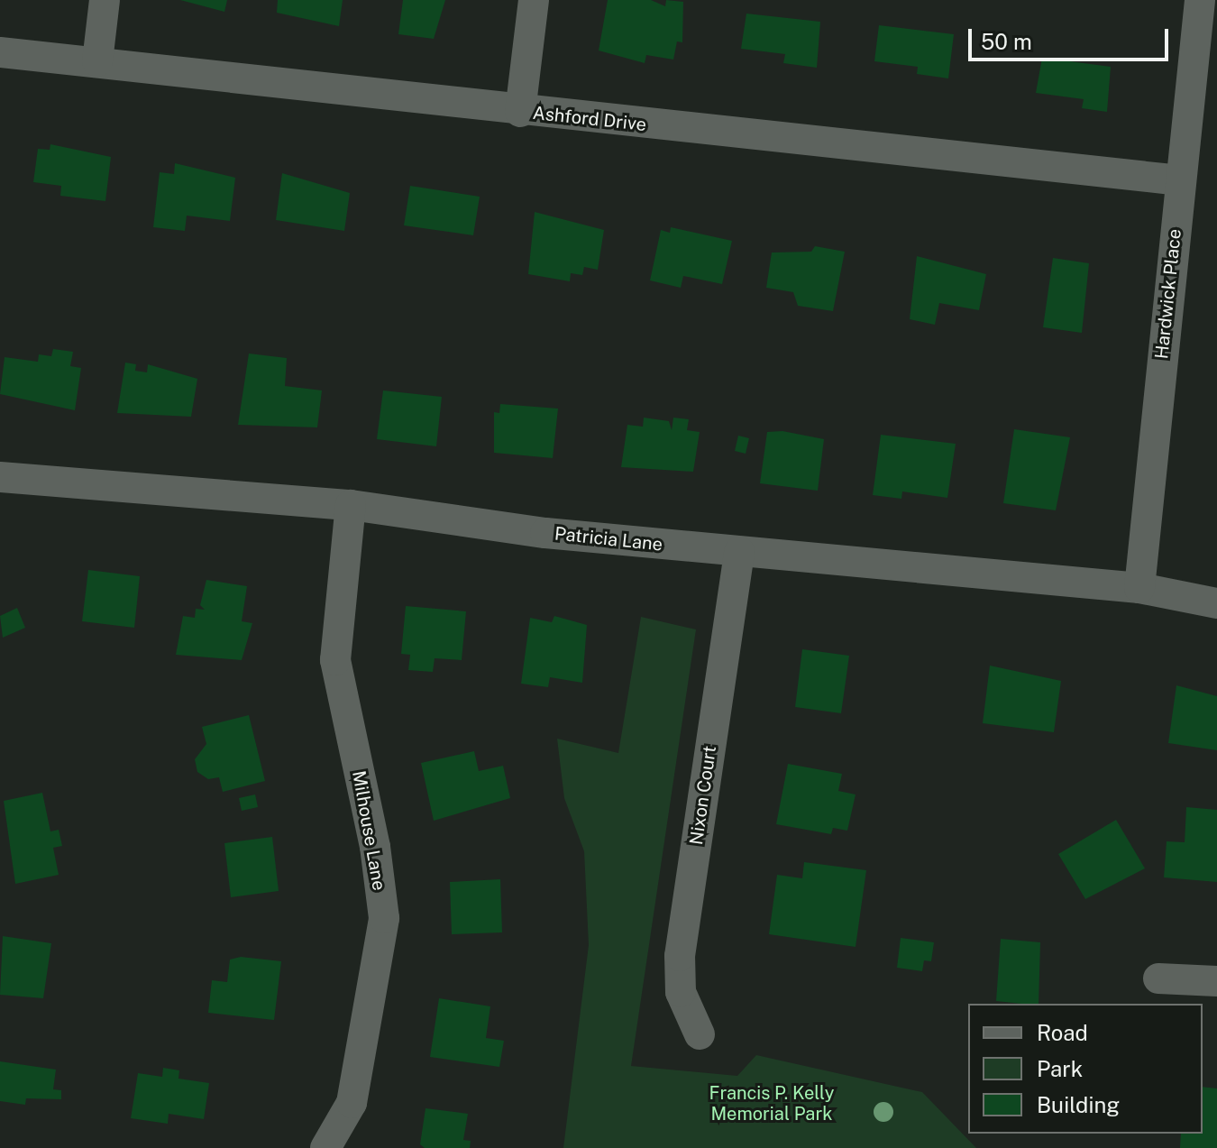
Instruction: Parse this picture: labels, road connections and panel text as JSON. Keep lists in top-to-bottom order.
{
  "streets": {
    "street": [
      "Ashford Drive",
      "Hardwick Place",
      "Patricia Lane",
      "Nixon Court",
      "Milhouse Lane"
    ]
  },
  "crossings": [
    ["Ashford Drive", "Hardwick Place"],
    ["Hardwick Place", "Patricia Lane"],
    ["Patricia Lane", "Nixon Court"],
    ["Patricia Lane", "Milhouse Lane"]
  ],
  "parks": ["Francis P. Kelly Memorial Park"],
  "legend": ["Road", "Park", "Building"],
  "scale_bar": "50 m"
}
